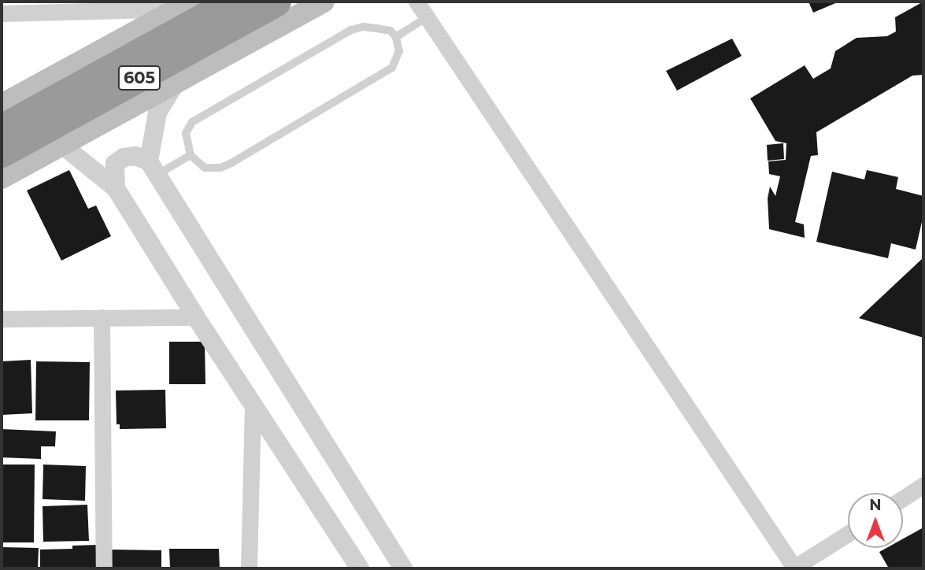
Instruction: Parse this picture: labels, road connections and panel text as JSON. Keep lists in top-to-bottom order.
{
  "streets": {
    "highway": ["605"]
  },
  "north": "top"
}
